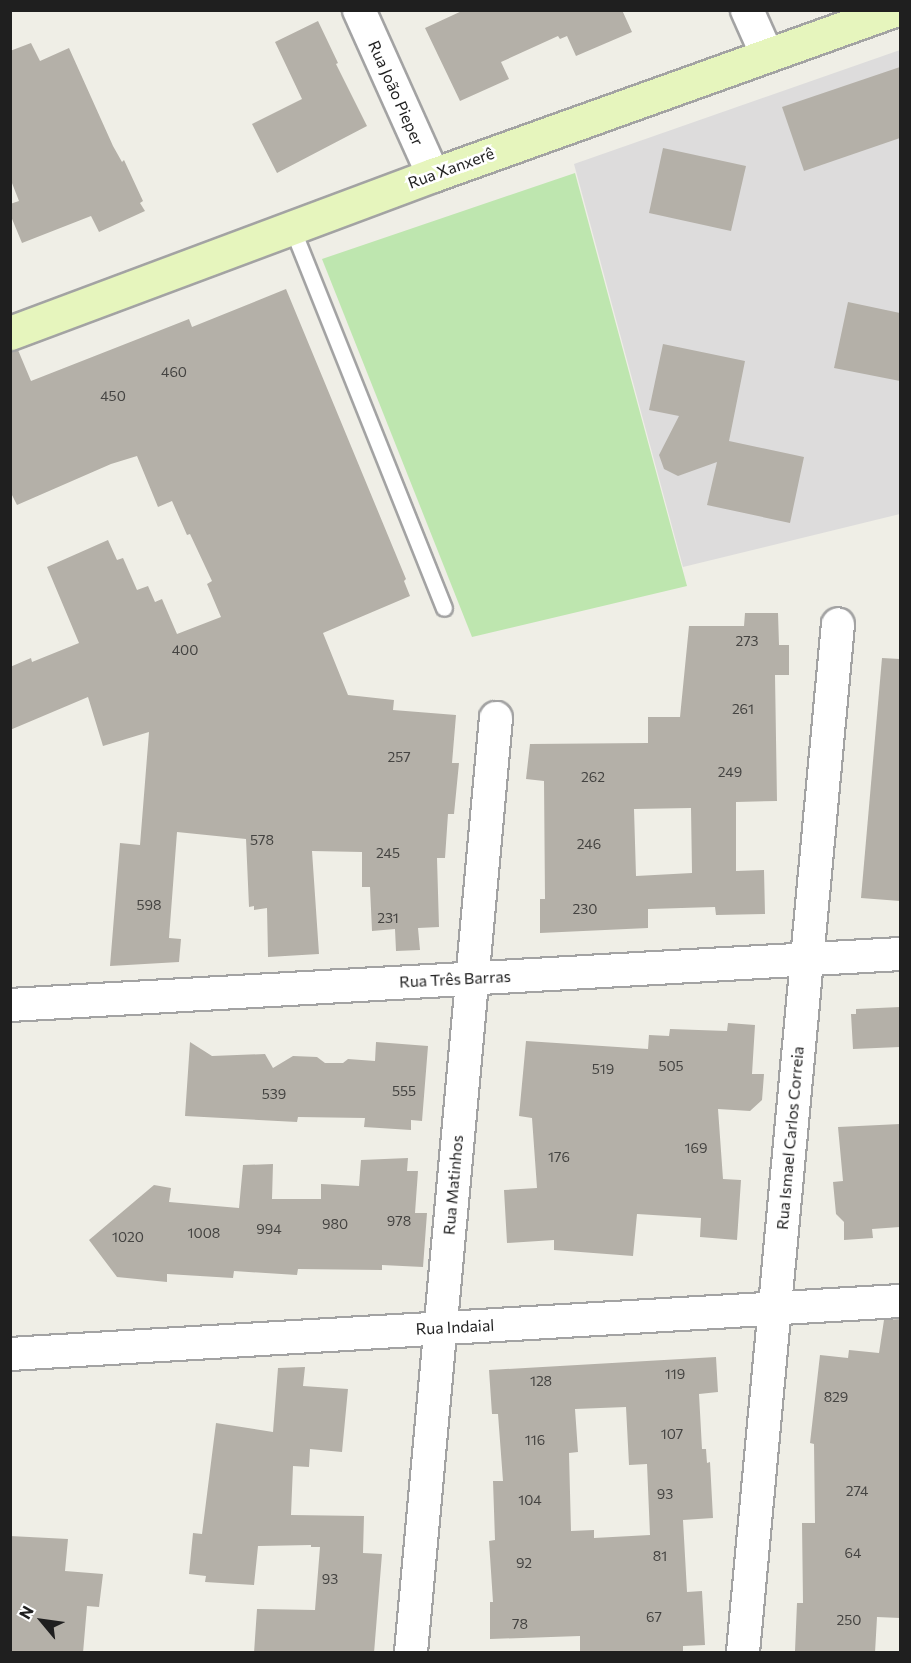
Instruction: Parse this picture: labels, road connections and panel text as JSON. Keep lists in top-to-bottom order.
{
  "streets": {
    "street": [
      "Rua João Pieper",
      "Rua Xanxerê",
      "Rua Três Barras",
      "Rua Ismael Carlos Correia",
      "Rua Matinhos",
      "Rua Indaial"
    ]
  },
  "crossings": [
    ["Rua João Pieper", "Rua Xanxerê"],
    ["Rua Três Barras", "Rua Ismael Carlos Correia"],
    ["Rua Três Barras", "Rua Matinhos"],
    ["Rua Ismael Carlos Correia", "Rua Indaial"],
    ["Rua Matinhos", "Rua Indaial"]
  ],
  "house_numbers": [
    "460",
    "450",
    "273",
    "400",
    "261",
    "257",
    "249",
    "262",
    "578",
    "246",
    "245",
    "598",
    "230",
    "231",
    "505",
    "519",
    "555",
    "539",
    "169",
    "176",
    "978",
    "980",
    "994",
    "1008",
    "1020",
    "119",
    "128",
    "829",
    "107",
    "116",
    "274",
    "93",
    "104",
    "64",
    "81",
    "92",
    "93",
    "67",
    "250",
    "78"
  ],
  "north": "top left"
}
